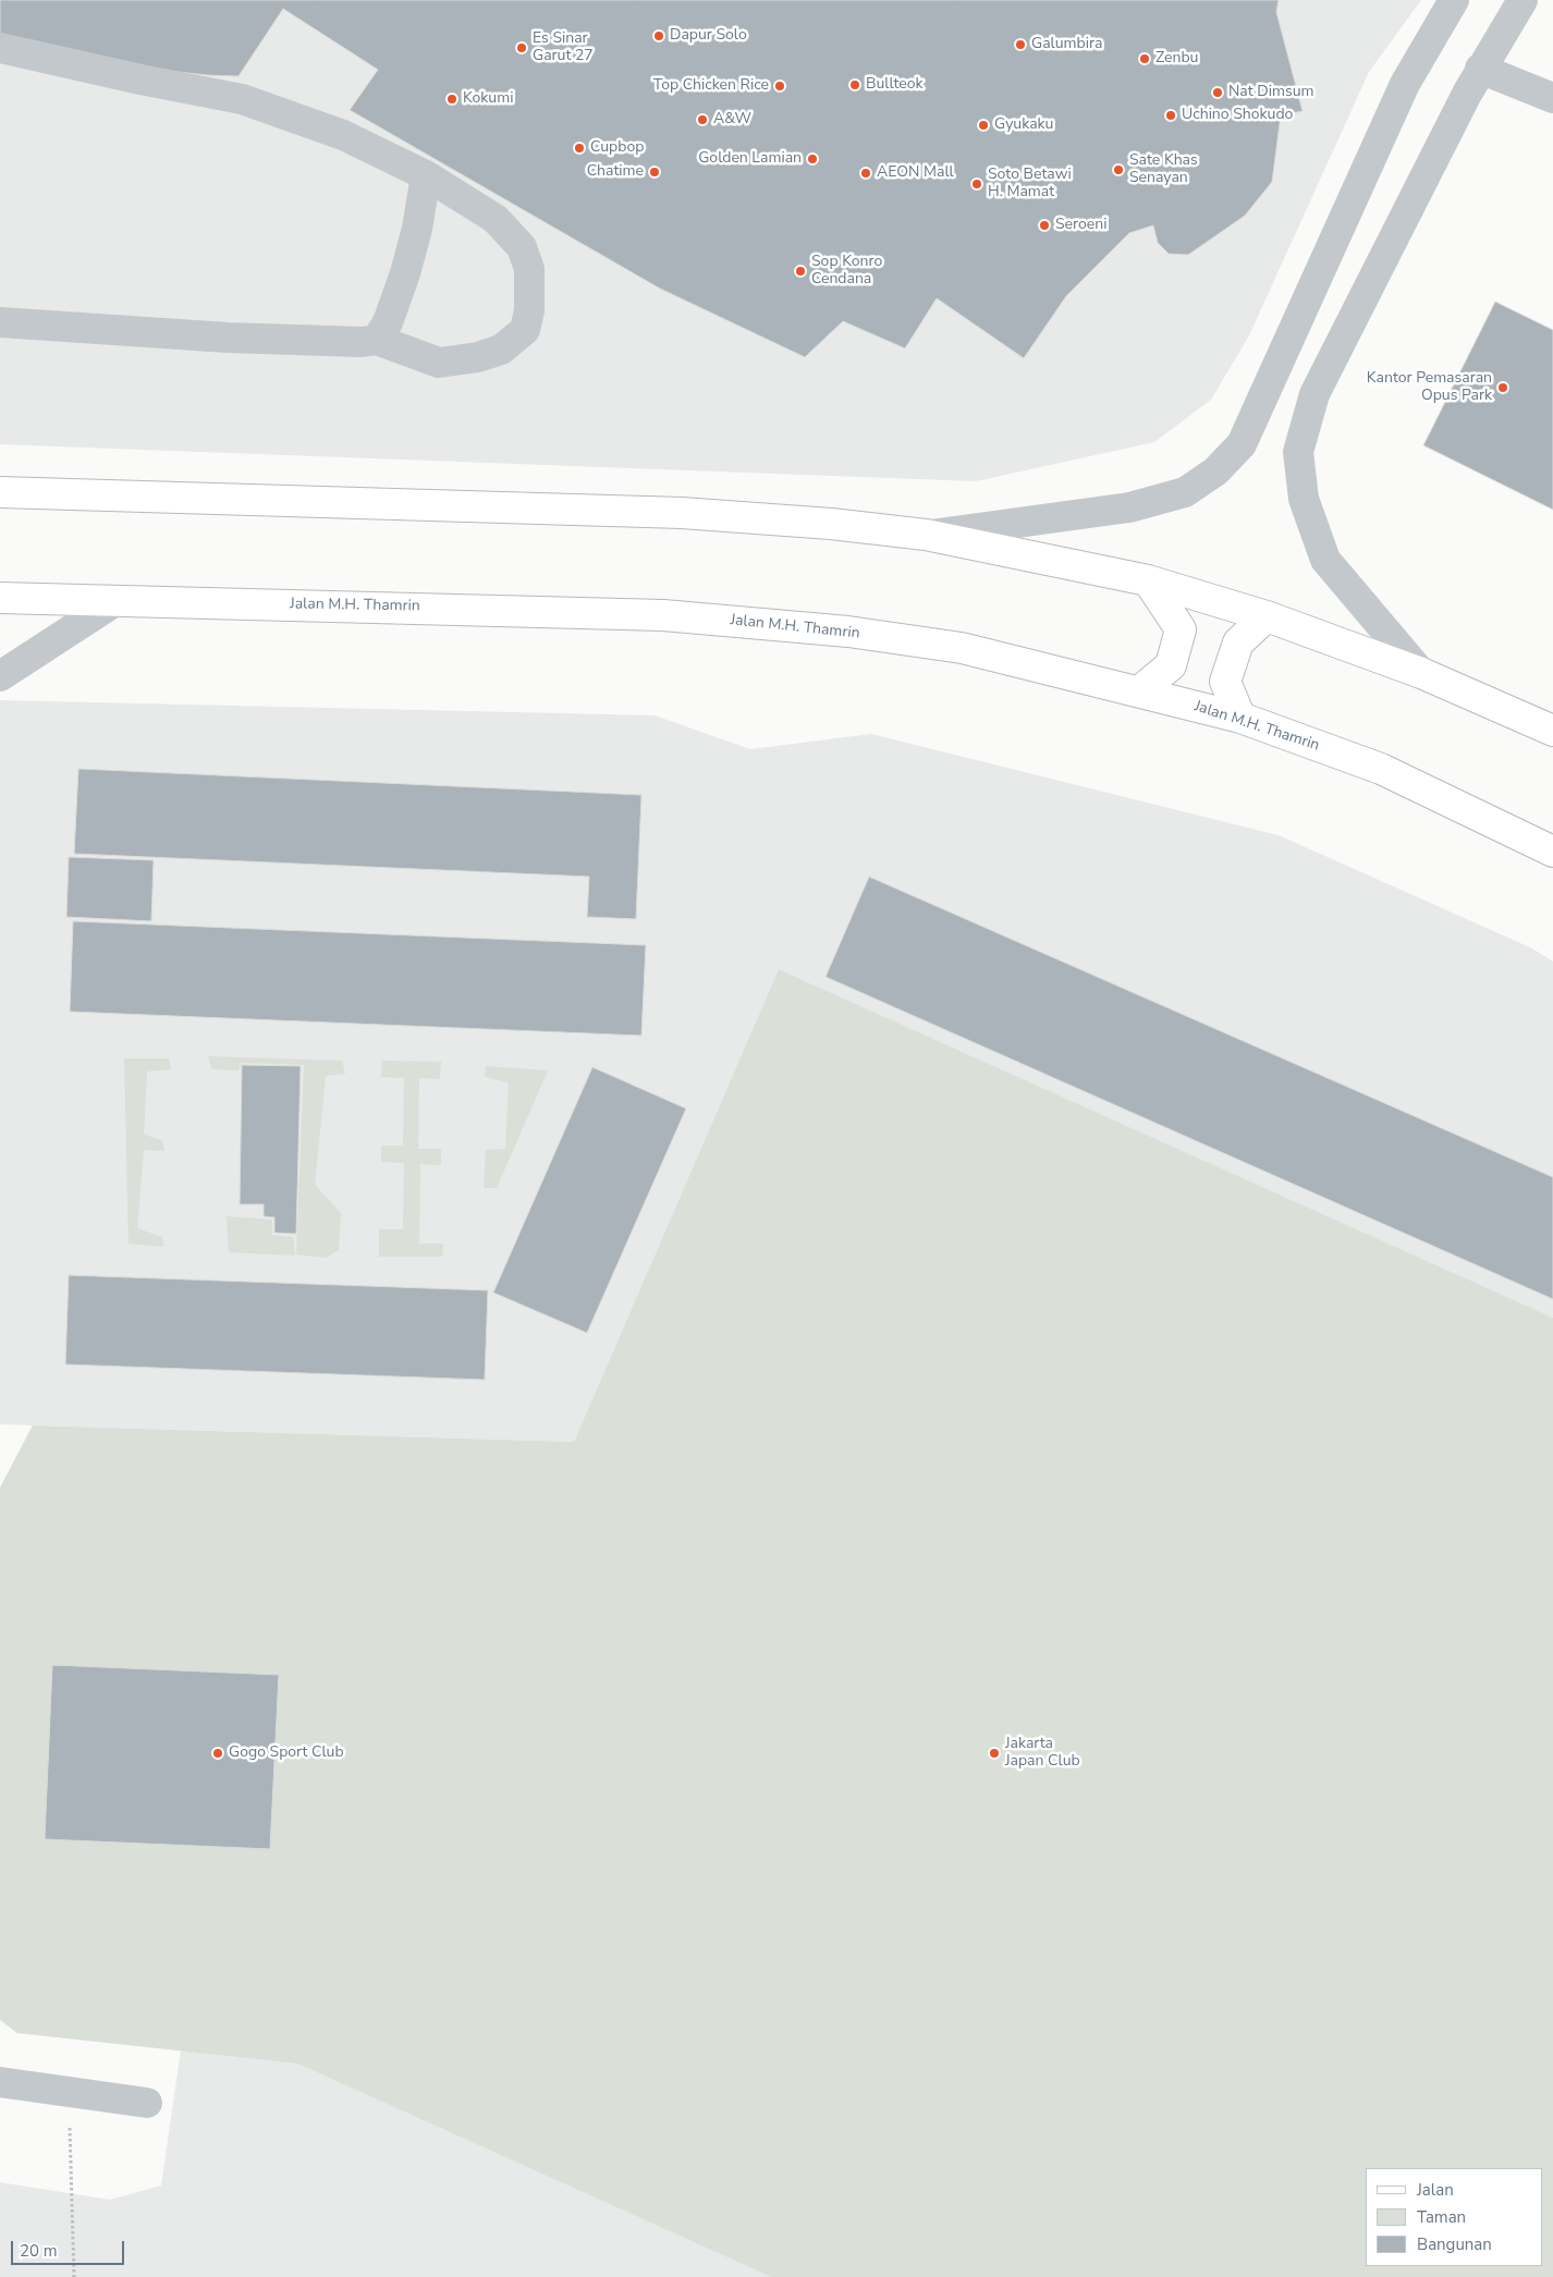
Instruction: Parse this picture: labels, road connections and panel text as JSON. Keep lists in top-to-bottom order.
{
  "streets": {
    "main road": ["Jalan M.H. Thamrin"]
  },
  "places": [
    "Dapur Solo",
    "Galumbira",
    "Es Sinar Garut 27",
    "Zenbu",
    "Bullteok",
    "Top Chicken Rice",
    "Nat Dimsum",
    "Kokumi",
    "Uchino Shokudo",
    "A&W",
    "Gyukaku",
    "Cupbop",
    "Golden Lamian",
    "Sate Khas Senayan",
    "Chatime",
    "AEON Mall",
    "Soto Betawi H. Mamat",
    "Seroeni",
    "Sop Konro Cendana",
    "Kantor Pemasaran Opus Park",
    "Gogo Sport Club",
    "Jakarta Japan Club"
  ],
  "legend": ["Jalan", "Taman", "Bangunan"],
  "scale_bar": "20 m"
}
